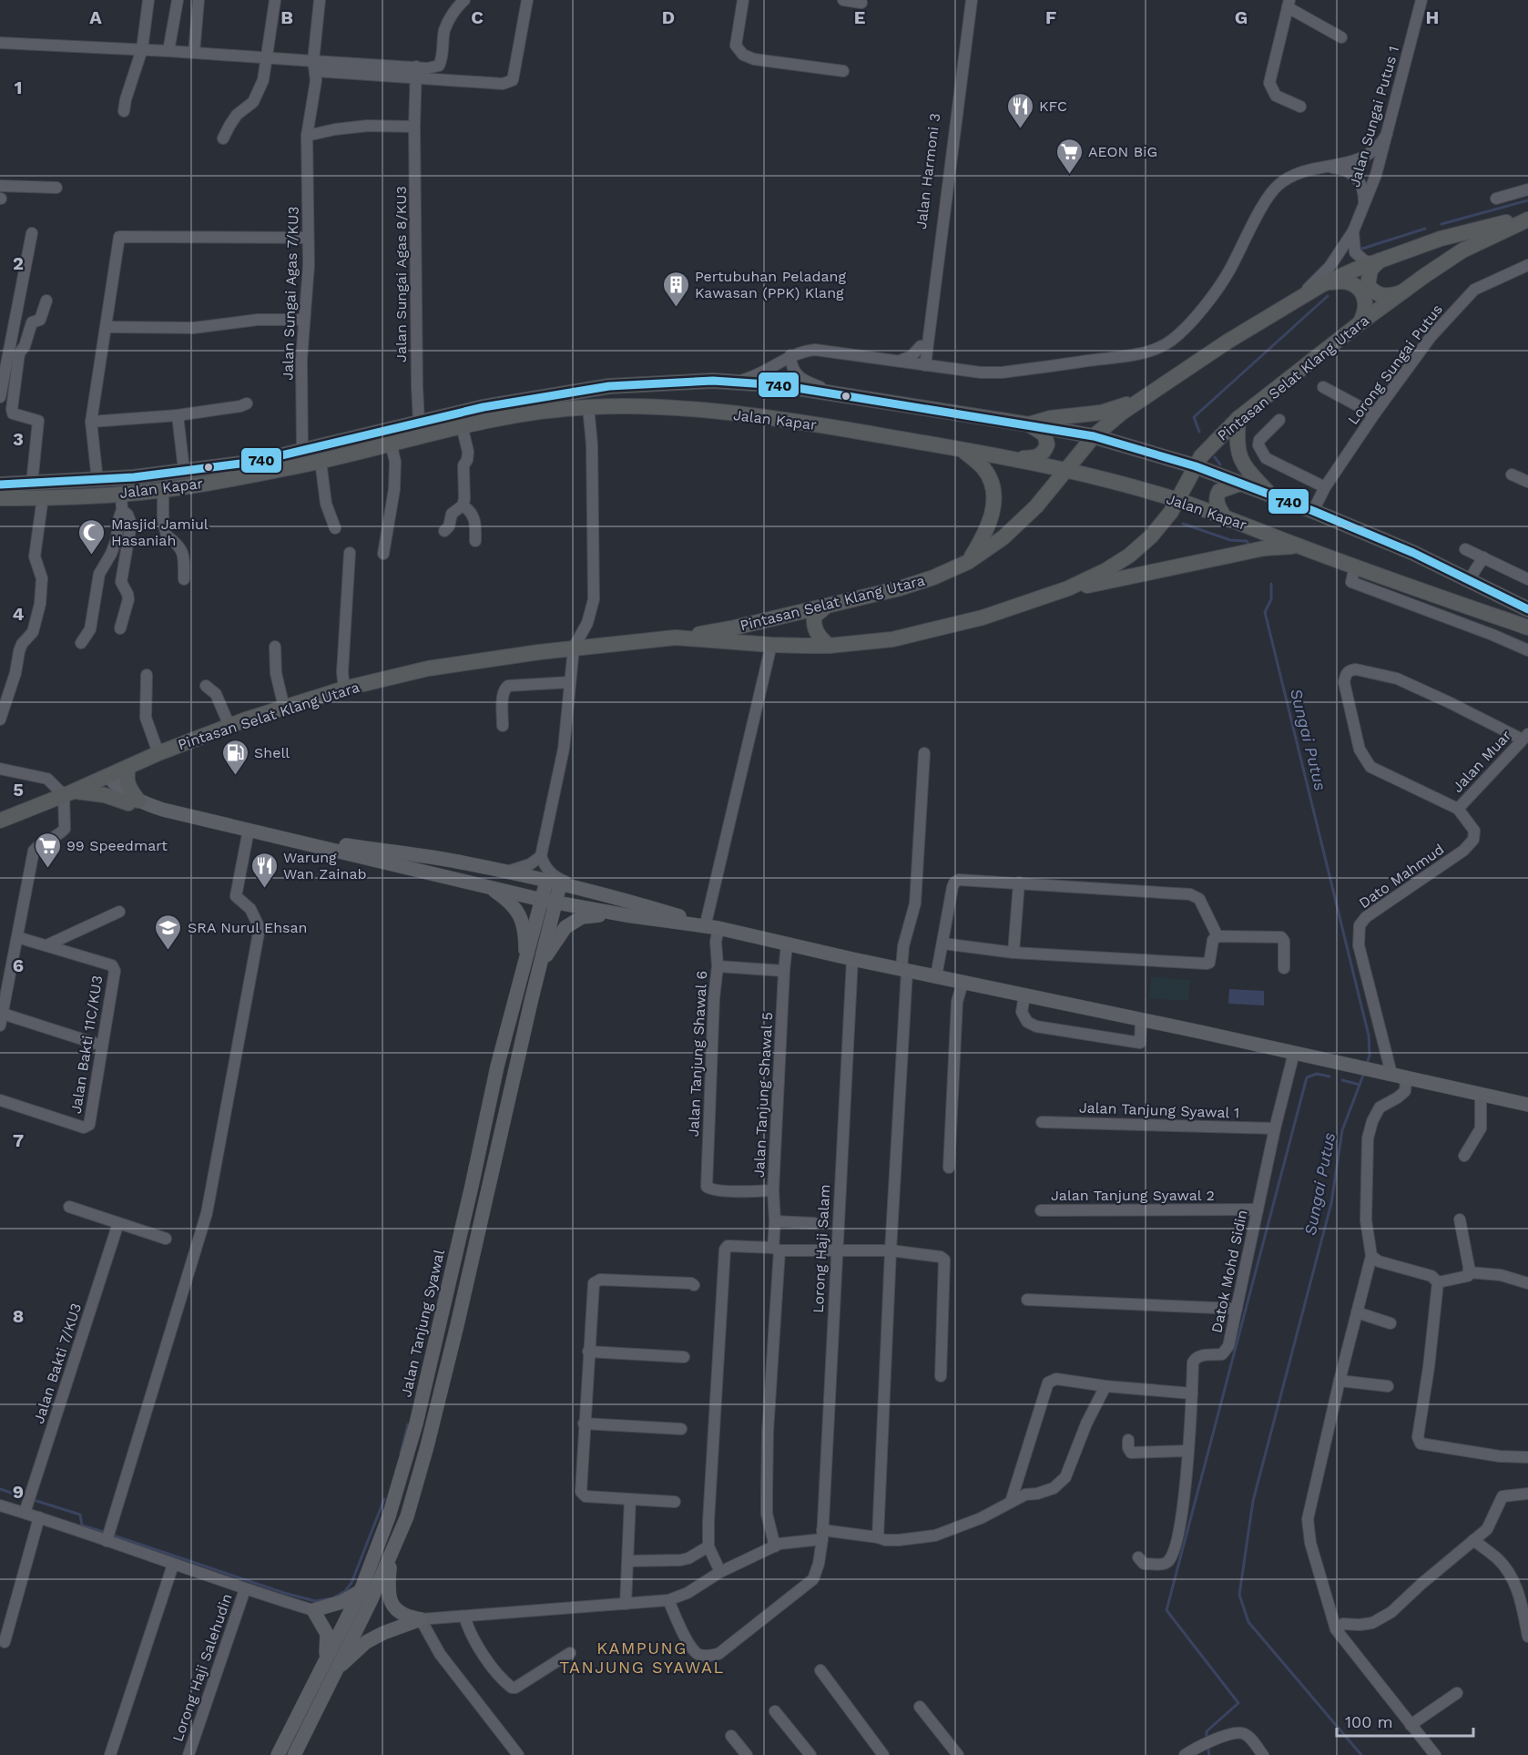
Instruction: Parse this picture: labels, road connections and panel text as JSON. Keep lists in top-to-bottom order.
{
  "streets": {
    "highway": ["Pintasan Selat Klang Utara", "Jalan Kapar"],
    "main road": ["Jalan Tanjung Syawal"],
    "street": [
      "Jalan Sungai Putus 1",
      "Jalan Harmoni 3",
      "Jalan Sungai Agas 8/KU3",
      "Jalan Sungai Agas 7/KU3",
      "Lorong Sungai Putus",
      "Jalan Muar",
      "Dato Mahmud",
      "Jalan Bakti 11C/KU3",
      "Jalan Tanjung Shawal 6",
      "Jalan Tanjung Shawal 5",
      "Jalan Tanjung Syawal 1",
      "Jalan Tanjung Syawal 2",
      "Lorong Haji Salam",
      "Datok Mohd Sidin",
      "Jalan Bakti 7/KU3",
      "Lorong Haji Salehudin"
    ]
  },
  "crossings": [
    ["Jalan Sungai Putus 1", "Pintasan Selat Klang Utara"],
    ["Jalan Sungai Agas 8/KU3", "Jalan Kapar"],
    ["Jalan Sungai Agas 7/KU3", "Jalan Kapar"],
    ["Lorong Sungai Putus", "Jalan Kapar"],
    ["Pintasan Selat Klang Utara", "Jalan Kapar"],
    ["Pintasan Selat Klang Utara", "Jalan Tanjung Shawal 6"],
    ["Jalan Muar", "Dato Mahmud"],
    ["Jalan Tanjung Shawal 6", "Jalan Tanjung Shawal 5"],
    ["Jalan Tanjung Syawal 1", "Datok Mohd Sidin"],
    ["Jalan Tanjung Syawal 2", "Datok Mohd Sidin"]
  ],
  "districts": ["KAMPUNG TANJUNG SYAWAL"],
  "water": ["Sungai Putus"],
  "places": {
    "restaurant": ["KFC", "Warung Wan Zainab"],
    "supermarket": ["AEON BiG", "99 Speedmart"],
    "building": ["Pertubuhan Peladang Kawasan (PPK) Klang"],
    "mosque": ["Masjid Jamiul Hasaniah"],
    "fuel station": ["Shell"],
    "school or university": ["SRA Nurul Ehsan"]
  },
  "lines": ["transit line 740"],
  "scale_bar": "100 m",
  "grid": {
    "columns": [
      "A",
      "B",
      "C",
      "D",
      "E",
      "F",
      "G",
      "H"
    ],
    "rows": [
      "1",
      "2",
      "3",
      "4",
      "5",
      "6",
      "7",
      "8",
      "9"
    ]
  }
}
